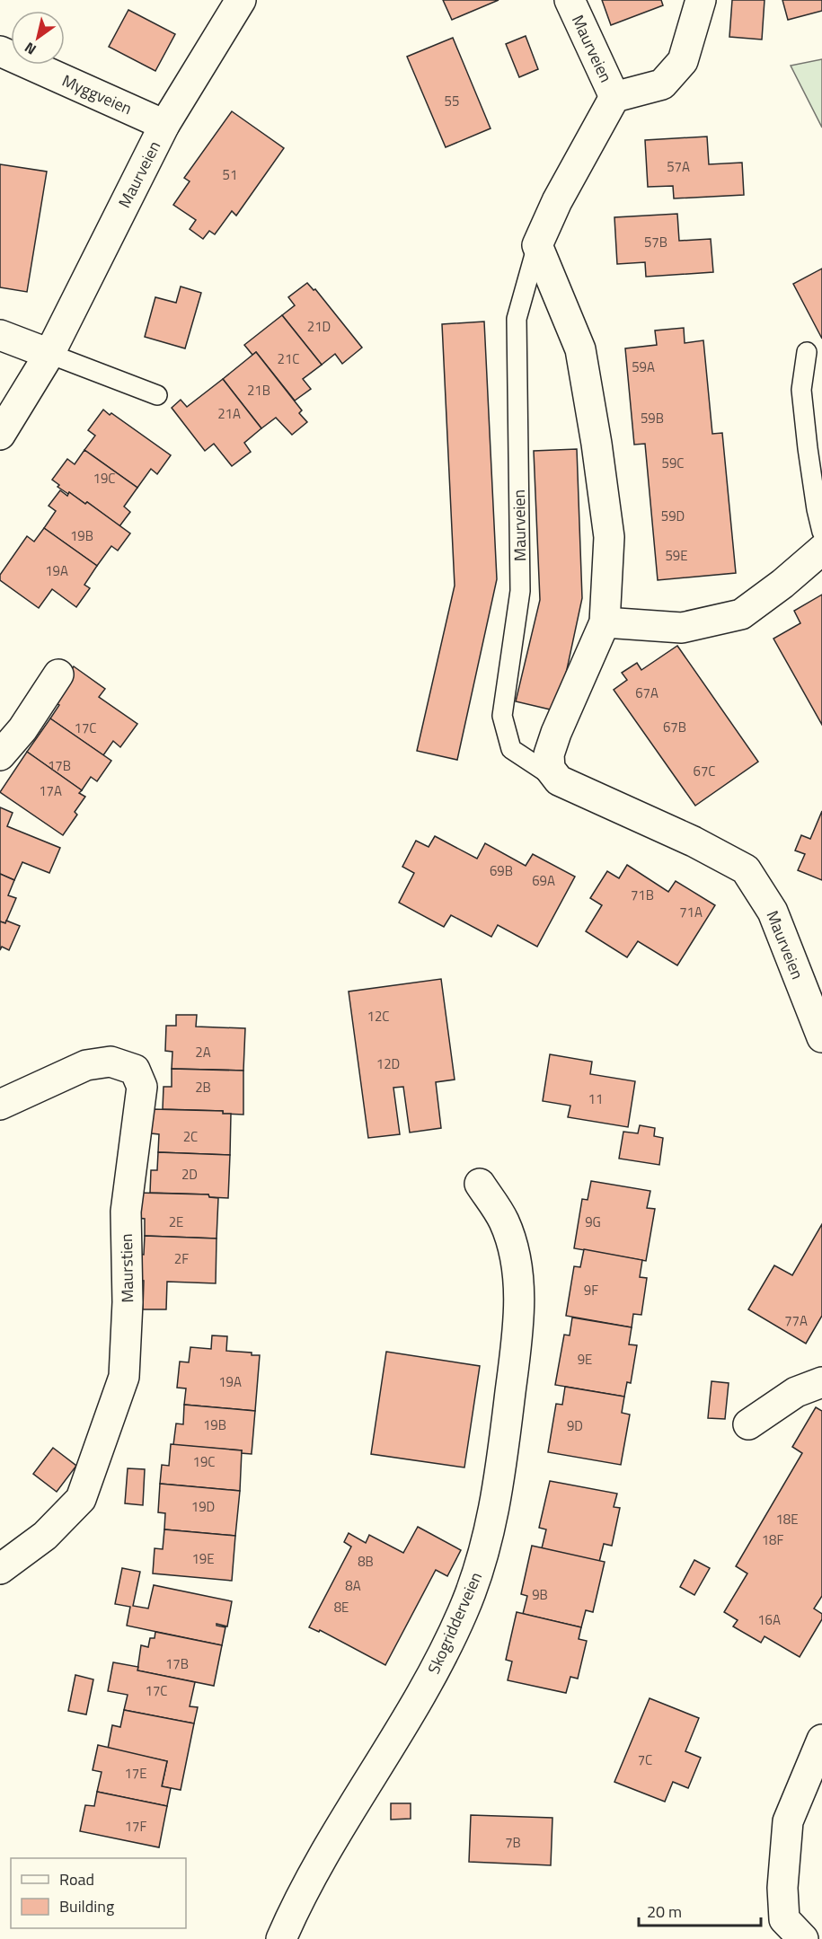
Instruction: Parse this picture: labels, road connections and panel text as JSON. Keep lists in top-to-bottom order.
{
  "streets": {
    "street": [
      "Maurveien",
      "Myggveien",
      "Maurstien",
      "Skogridderveien"
    ]
  },
  "crossings": [
    ["Maurveien", "Myggveien"]
  ],
  "house_numbers": [
    "55",
    "57A",
    "51",
    "57B",
    "21D",
    "21C",
    "59A",
    "21B",
    "21A",
    "59B",
    "59C",
    "19C",
    "59D",
    "19B",
    "59E",
    "19A",
    "67A",
    "67B",
    "17C",
    "17B",
    "67C",
    "17A",
    "69B",
    "69A",
    "71B",
    "71A",
    "12C",
    "2A",
    "12D",
    "2B",
    "11",
    "2C",
    "2D",
    "2E",
    "9G",
    "2F",
    "9F",
    "77A",
    "9E",
    "19A",
    "19B",
    "9D",
    "19C",
    "19D",
    "18E",
    "18F",
    "19E",
    "8B",
    "8A",
    "9B",
    "8E",
    "16A",
    "17B",
    "17C",
    "7C",
    "17E",
    "17F",
    "7B"
  ],
  "legend": ["Road", "Building"],
  "scale_bar": "20 m",
  "north": "bottom left"
}
